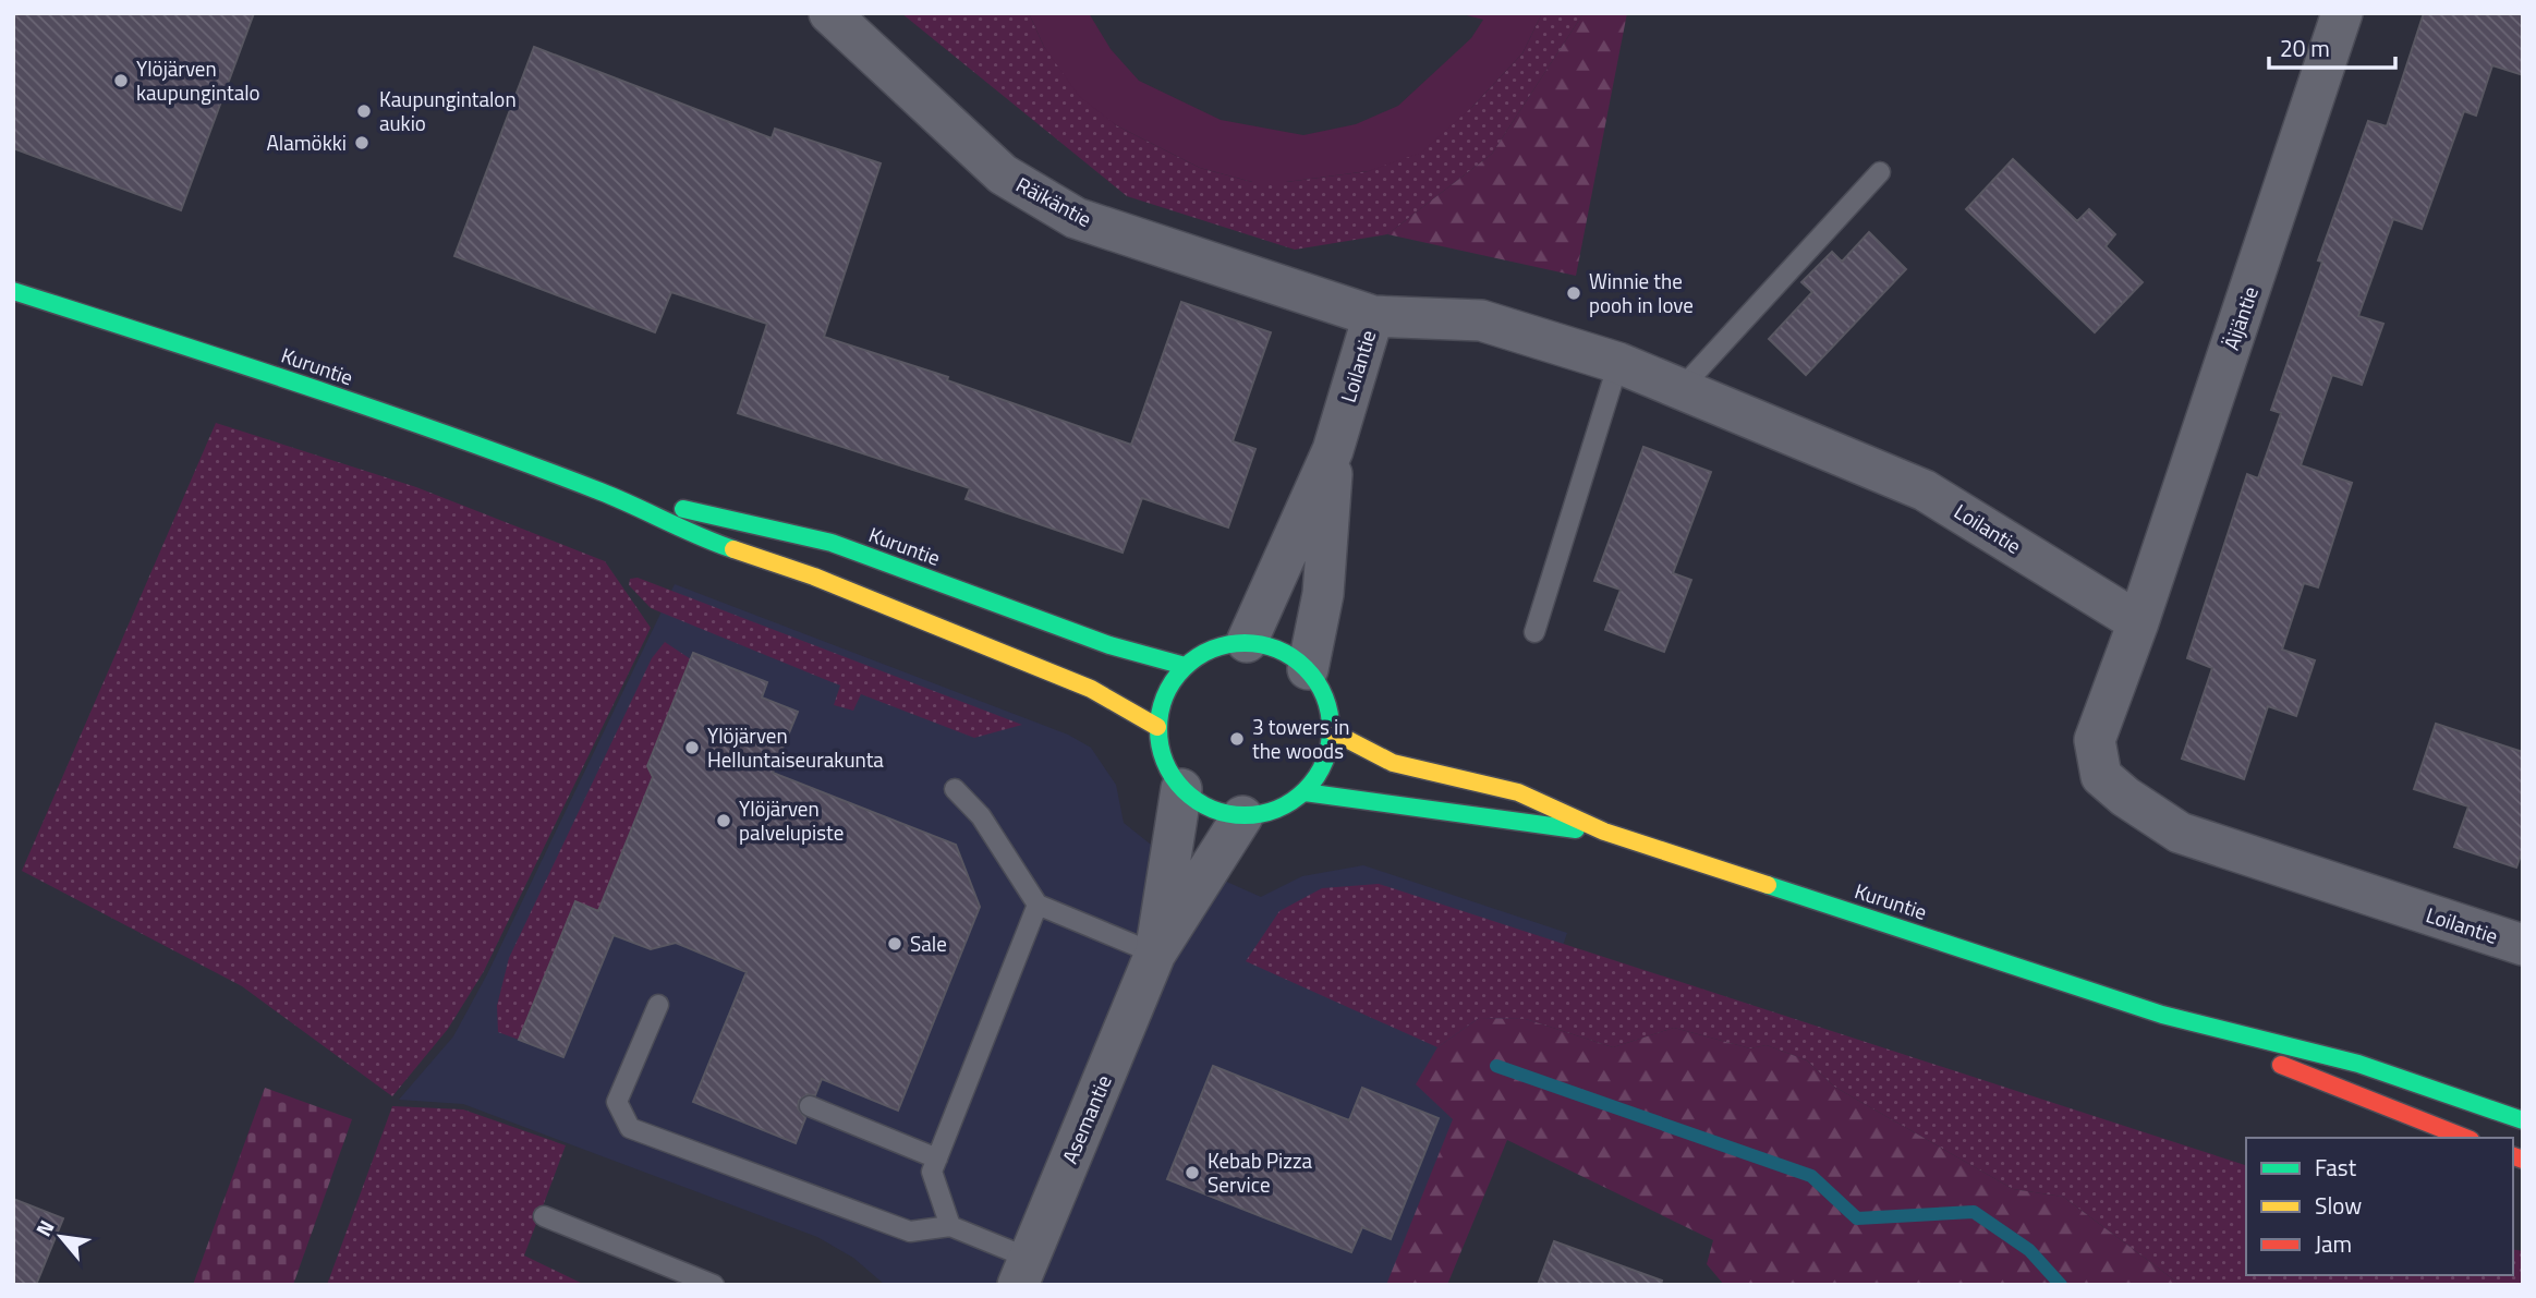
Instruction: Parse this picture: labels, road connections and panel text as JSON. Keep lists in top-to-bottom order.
{
  "streets": {
    "main road": ["Kuruntie"],
    "street": [
      "Räikäntie",
      "Äijäntie",
      "Loilantie",
      "Asemantie"
    ]
  },
  "crossings": [
    ["Räikäntie", "Loilantie"],
    ["Äijäntie", "Loilantie"],
    ["Kuruntie", "Loilantie"],
    ["Kuruntie", "Asemantie"],
    ["Loilantie", "Asemantie"]
  ],
  "places": [
    "Ylöjärven kaupungintalo",
    "Kaupungintalon aukio",
    "Alamökki",
    "Winnie the pooh in love",
    "3 towers in the woods",
    "Ylöjärven Helluntaiseurakunta",
    "Ylöjärven palvelupiste",
    "Sale",
    "Kebab Pizza Service"
  ],
  "legend": ["Fast", "Slow", "Jam"],
  "scale_bar": "20 m",
  "north": "top left"
}
